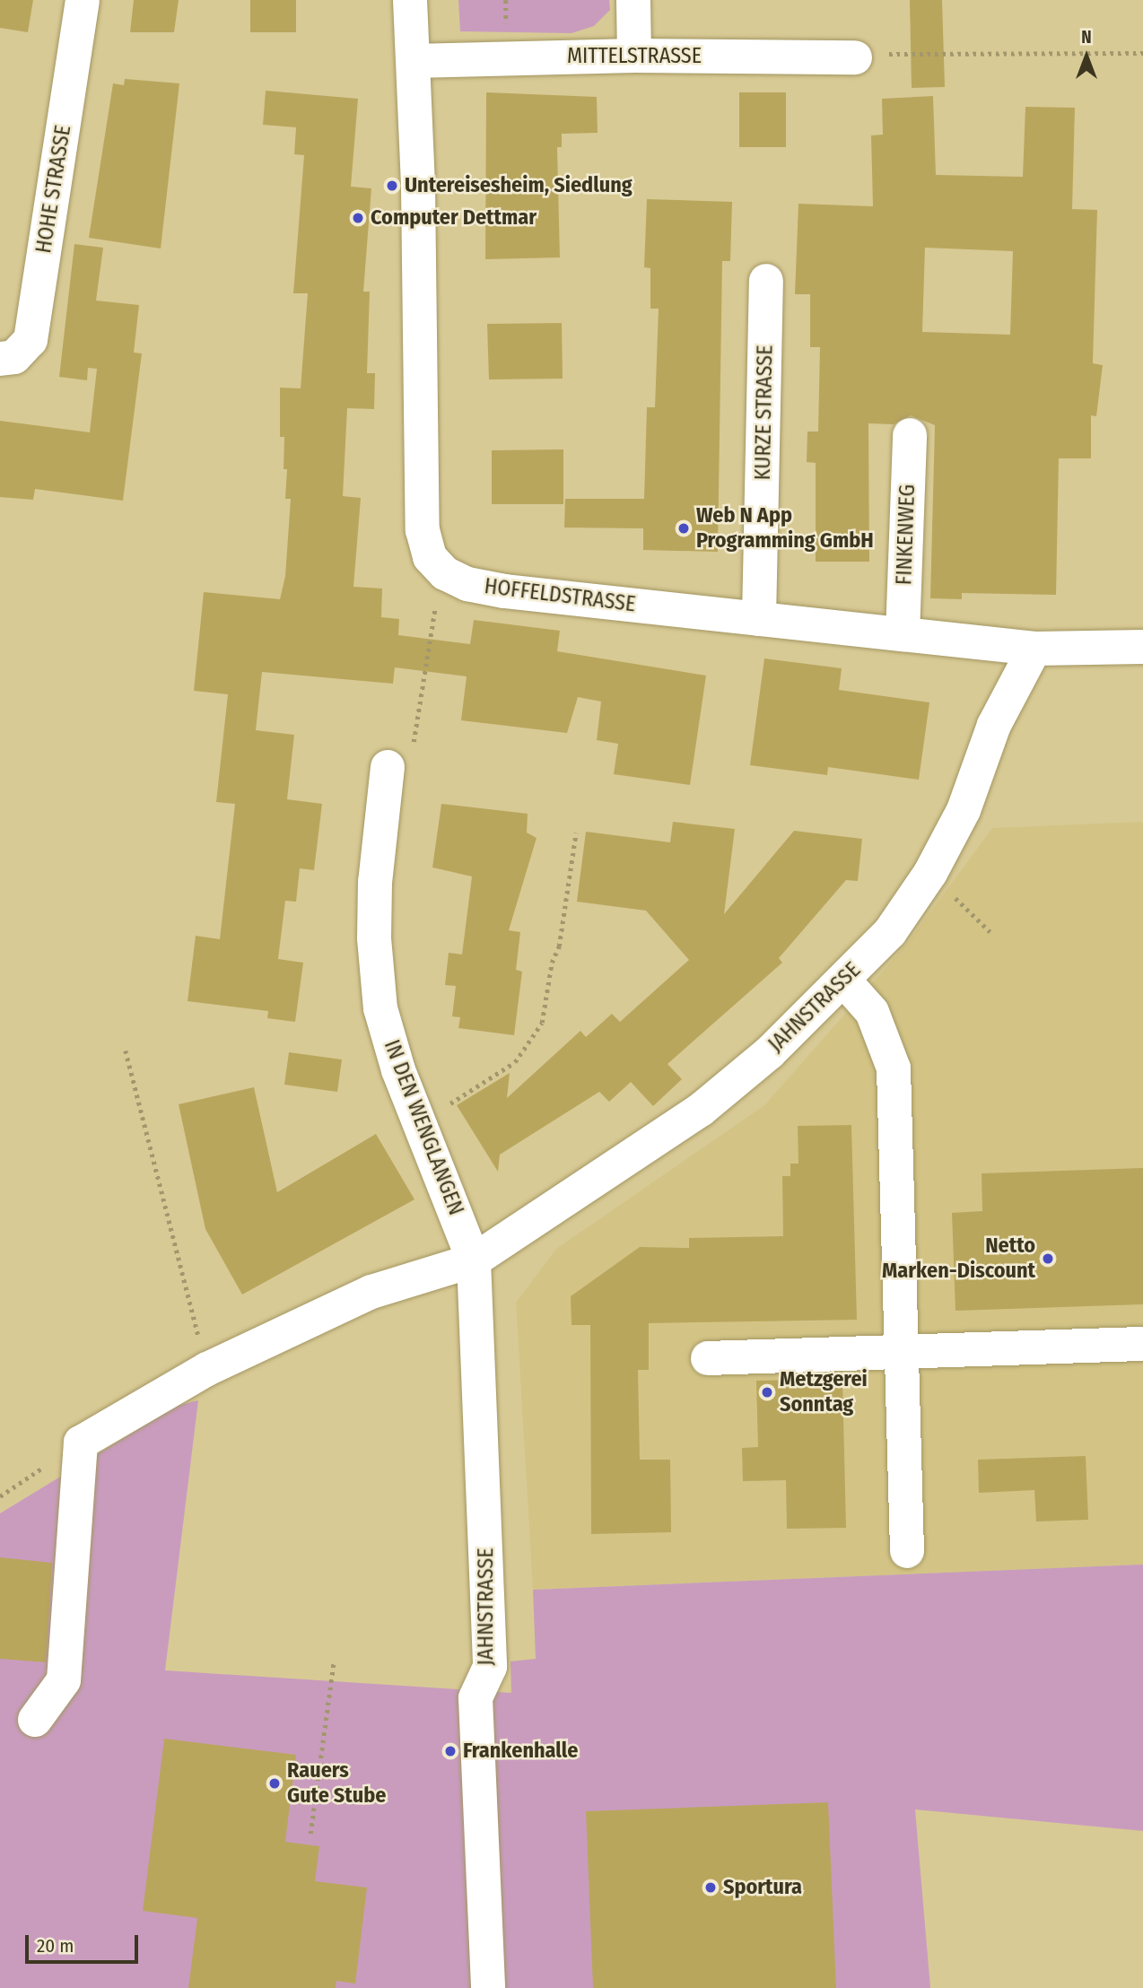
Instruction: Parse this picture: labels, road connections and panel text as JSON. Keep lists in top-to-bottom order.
{
  "streets": {
    "street": [
      "MITTELSTRASSE",
      "HOHE STRASSE",
      "KURZE STRASSE",
      "FINKENWEG",
      "HOFFELDSTRASSE",
      "JAHNSTRASSE",
      "IN DEN WENGLANGEN"
    ]
  },
  "crossings": [
    ["KURZE STRASSE", "HOFFELDSTRASSE"],
    ["FINKENWEG", "HOFFELDSTRASSE"],
    ["HOFFELDSTRASSE", "JAHNSTRASSE"],
    ["JAHNSTRASSE", "IN DEN WENGLANGEN"]
  ],
  "places": [
    "Untereisesheim, Siedlung",
    "Computer Dettmar",
    "Web N App Programming GmbH",
    "Netto Marken-Discount",
    "Metzgerei Sonntag",
    "Frankenhalle",
    "Rauers Gute Stube",
    "Sportura"
  ],
  "scale_bar": "20 m",
  "north": "top"
}
